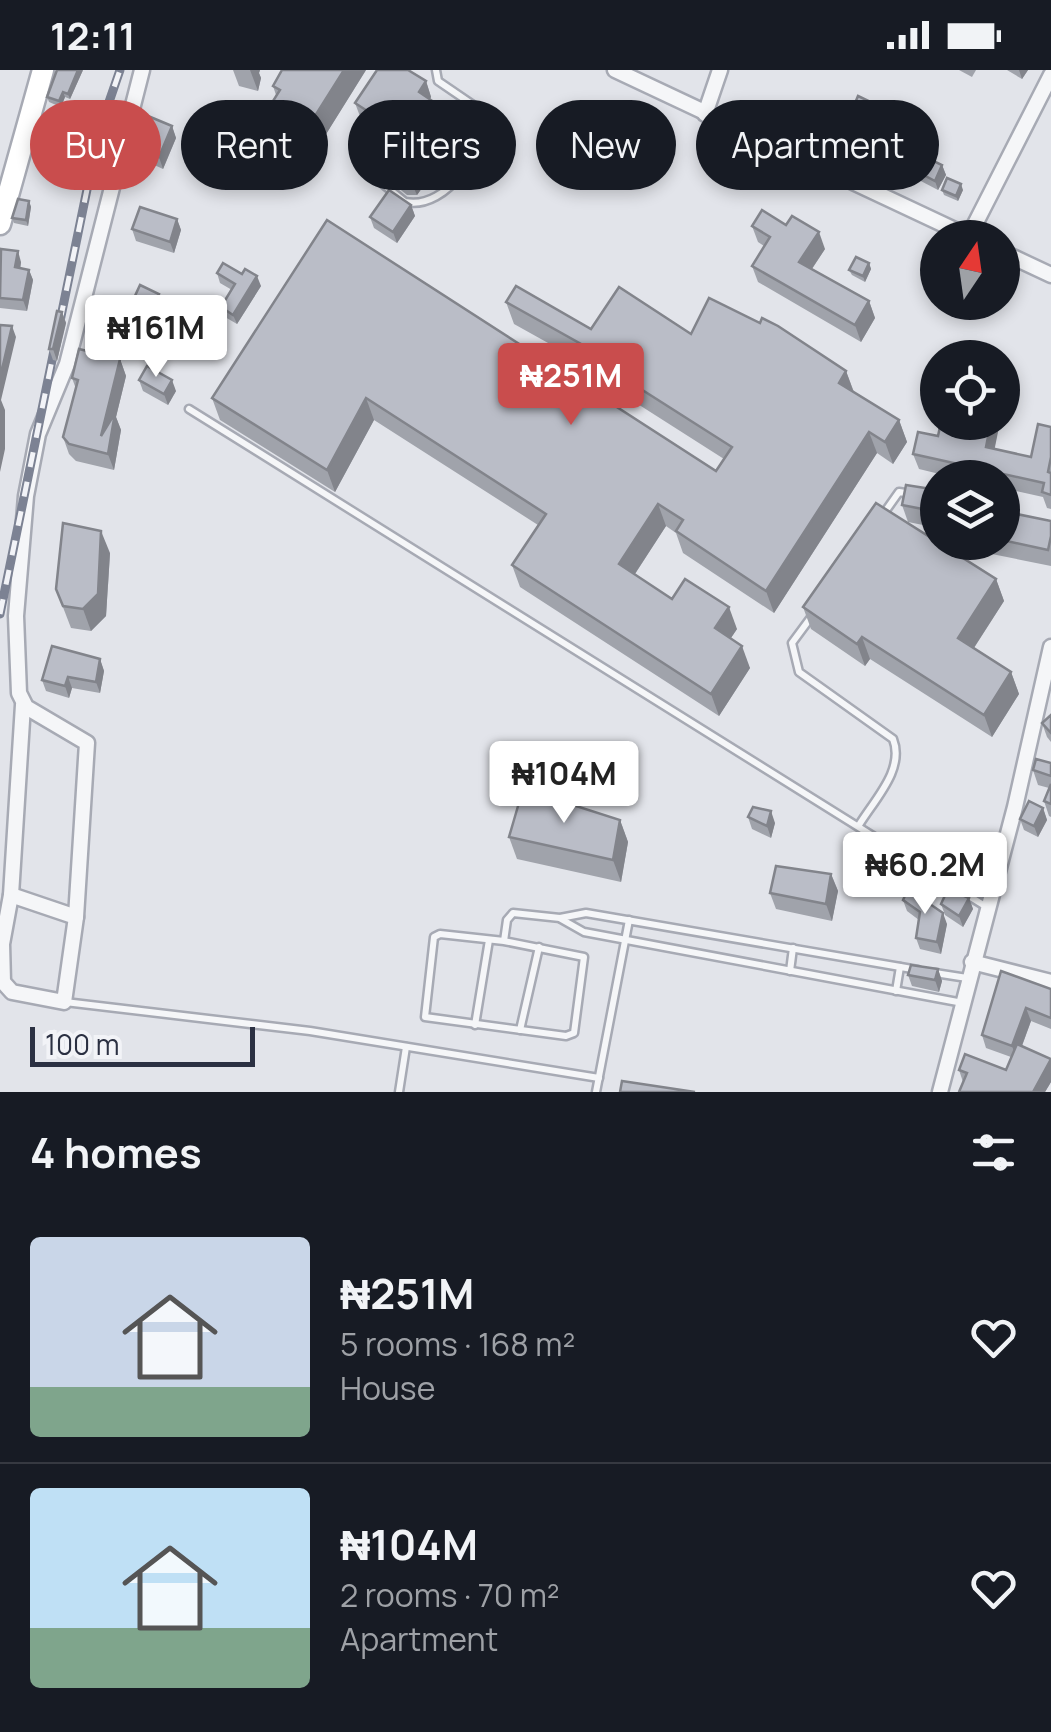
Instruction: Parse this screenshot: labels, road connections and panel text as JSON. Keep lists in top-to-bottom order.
{
  "scale_bar": "100 m",
  "north": "top",
  "page": {
    "status": "12:11",
    "chip": [
      "Buy",
      "Rent",
      "Filters",
      "New",
      "Apartment"
    ],
    "price": [
      "₦161M",
      "₦251M",
      "₦104M",
      "₦60.2M"
    ],
    "scale": "100 m",
    "heading": "4 homes",
    "list": [
      {
        "name": "₦251M",
        "note": "5 rooms · 168 m² · House"
      },
      {
        "name": "₦104M",
        "note": "2 rooms · 70 m² · Apartment"
      }
    ]
  }
}
